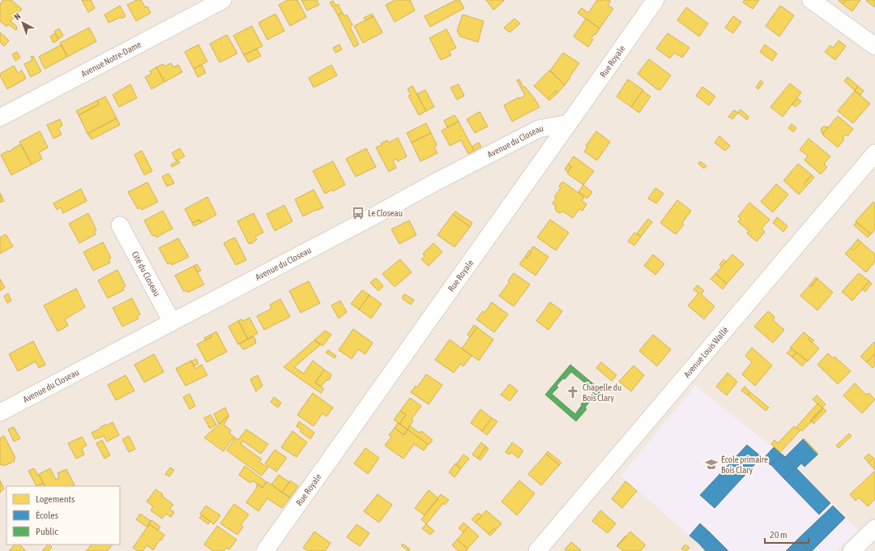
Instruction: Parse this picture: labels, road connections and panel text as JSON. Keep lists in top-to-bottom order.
{
  "streets": {
    "street": [
      "Avenue Notre-Dame",
      "Rue Royale",
      "Avenue du Closeau",
      "Cité du Closeau",
      "Avenue Louis Wallé"
    ]
  },
  "crossings": [
    ["Rue Royale", "Avenue du Closeau"],
    ["Avenue du Closeau", "Cité du Closeau"]
  ],
  "places": {
    "bus stop": ["Le Closeau"],
    "church": ["Chapelle du Bois Clary"],
    "school or university": ["École primaire Bois Clary"]
  },
  "legend": ["Logements", "Écoles", "Public"],
  "scale_bar": "20 m",
  "north": "top left"
}
